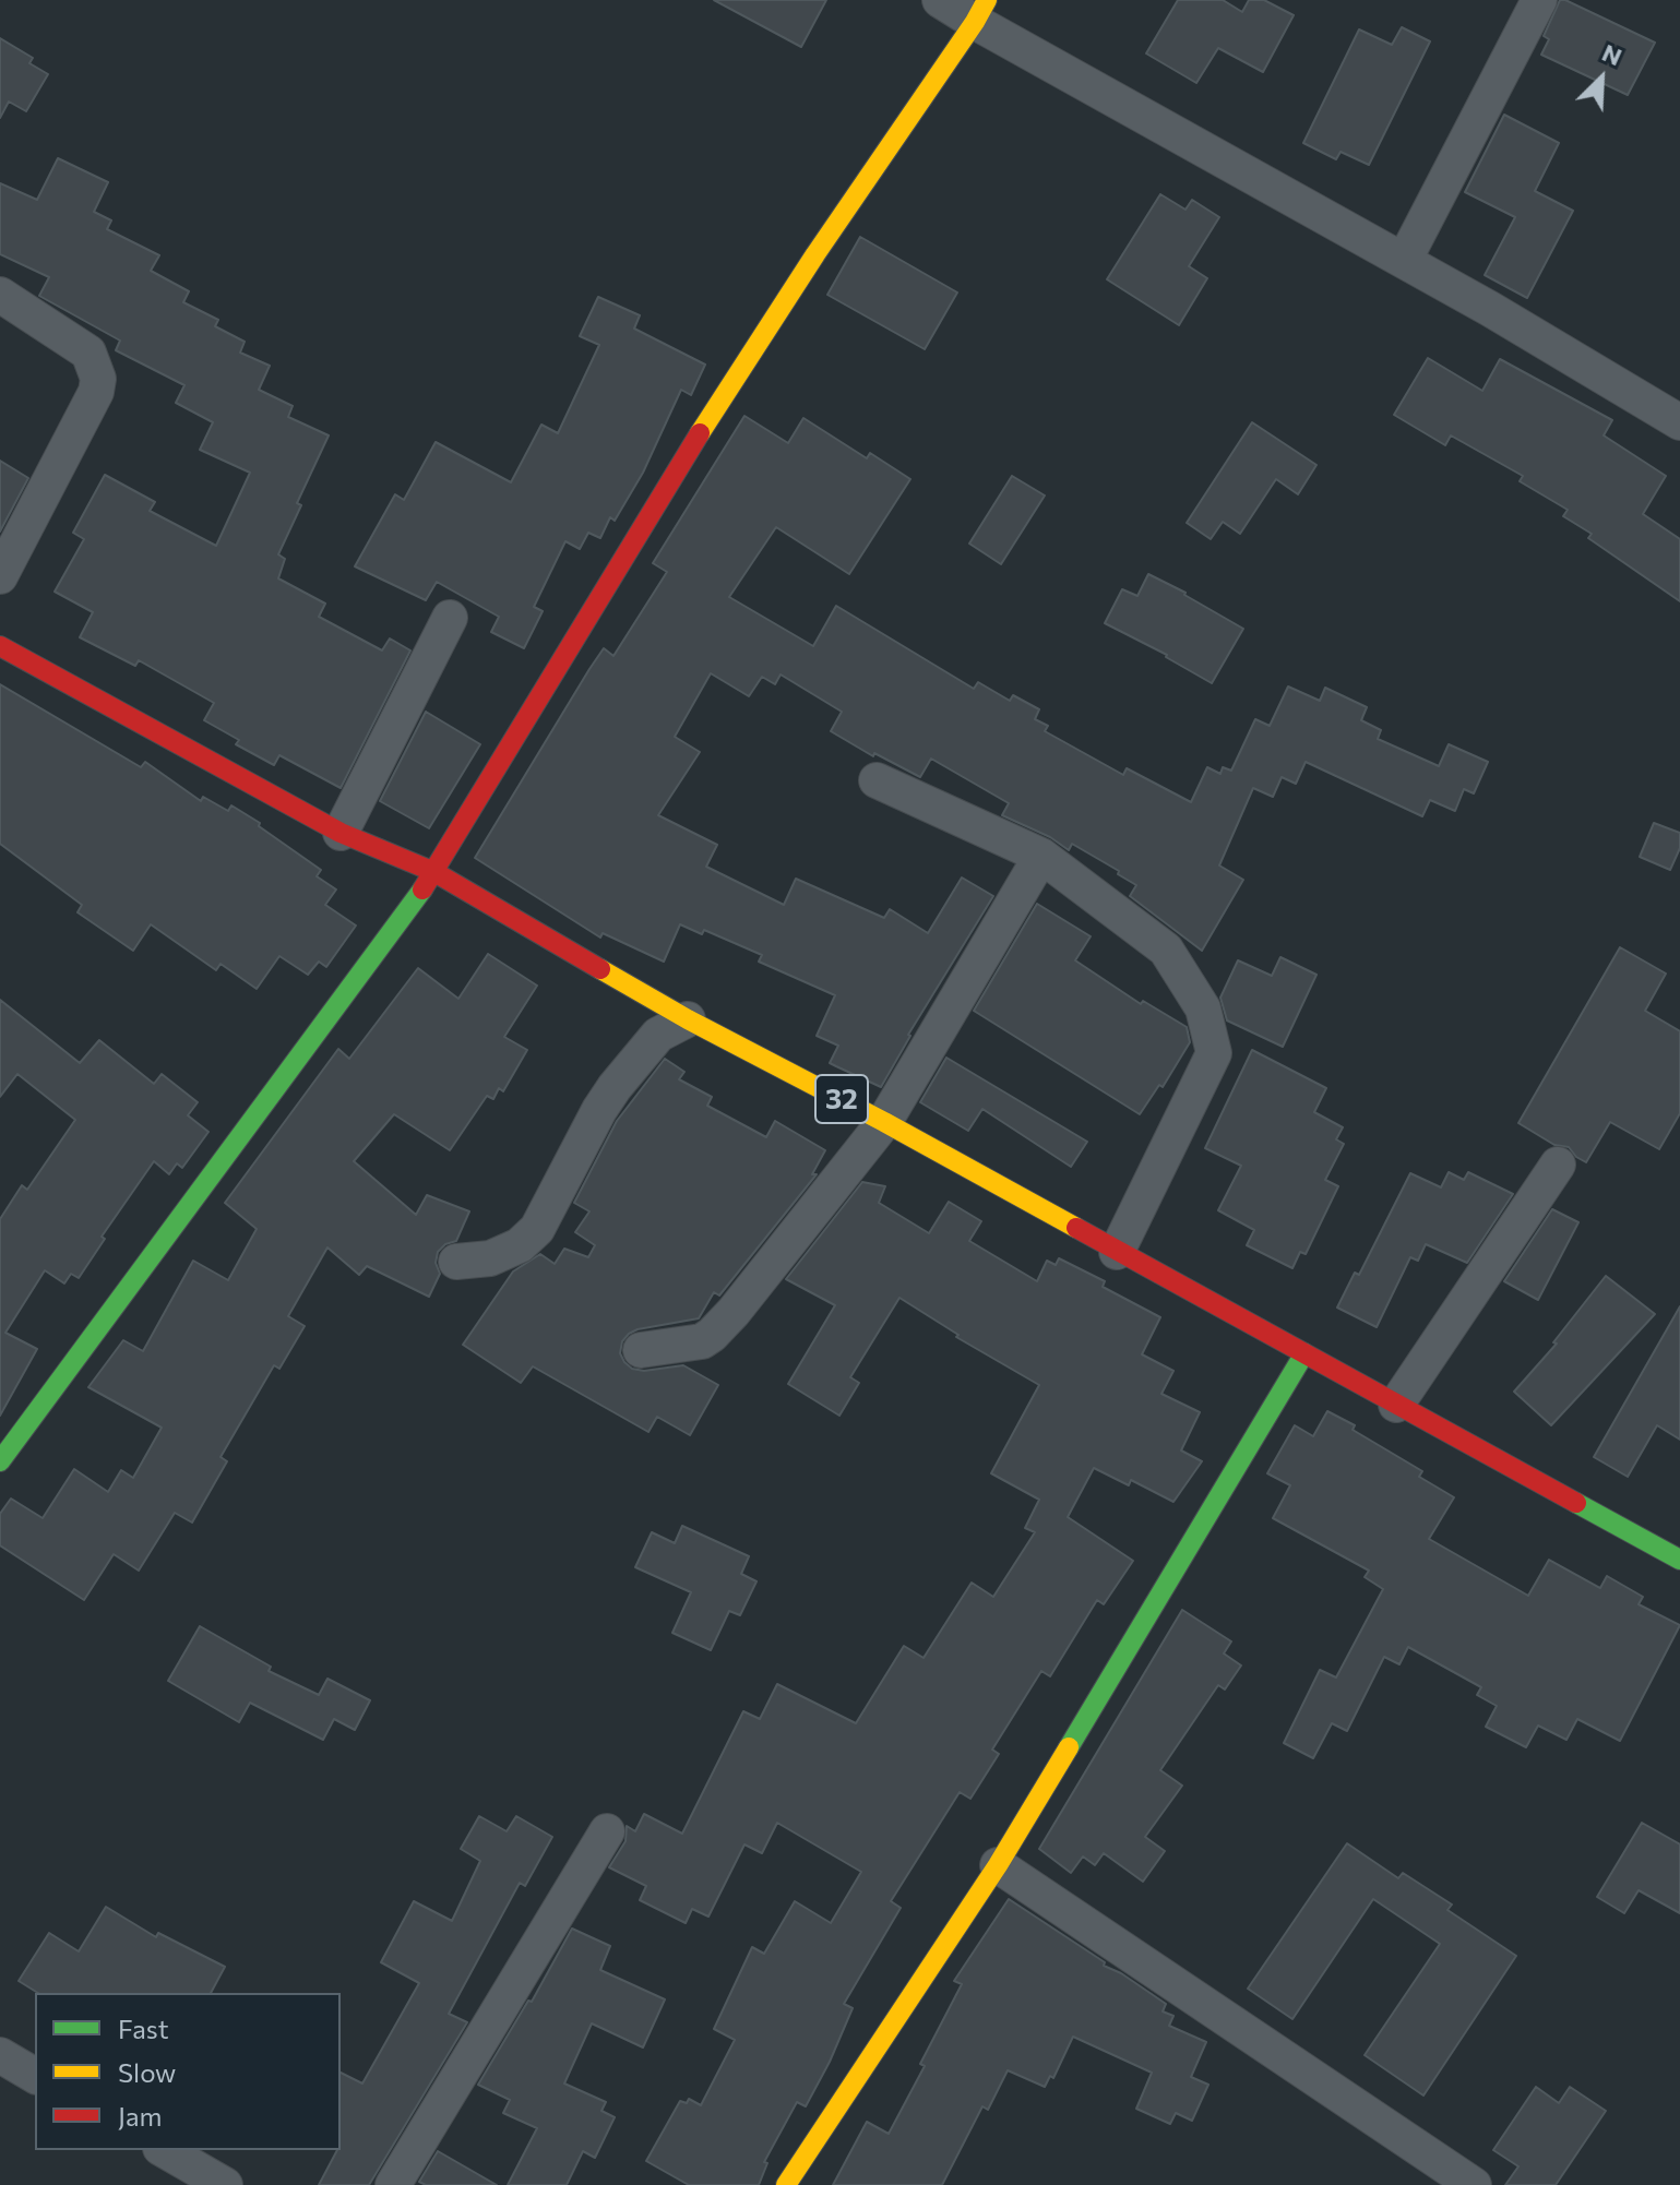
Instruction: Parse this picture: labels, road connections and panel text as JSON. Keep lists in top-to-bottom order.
{
  "streets": {
    "main road": ["32"]
  },
  "legend": ["Fast", "Slow", "Jam"],
  "north": "top right"
}
